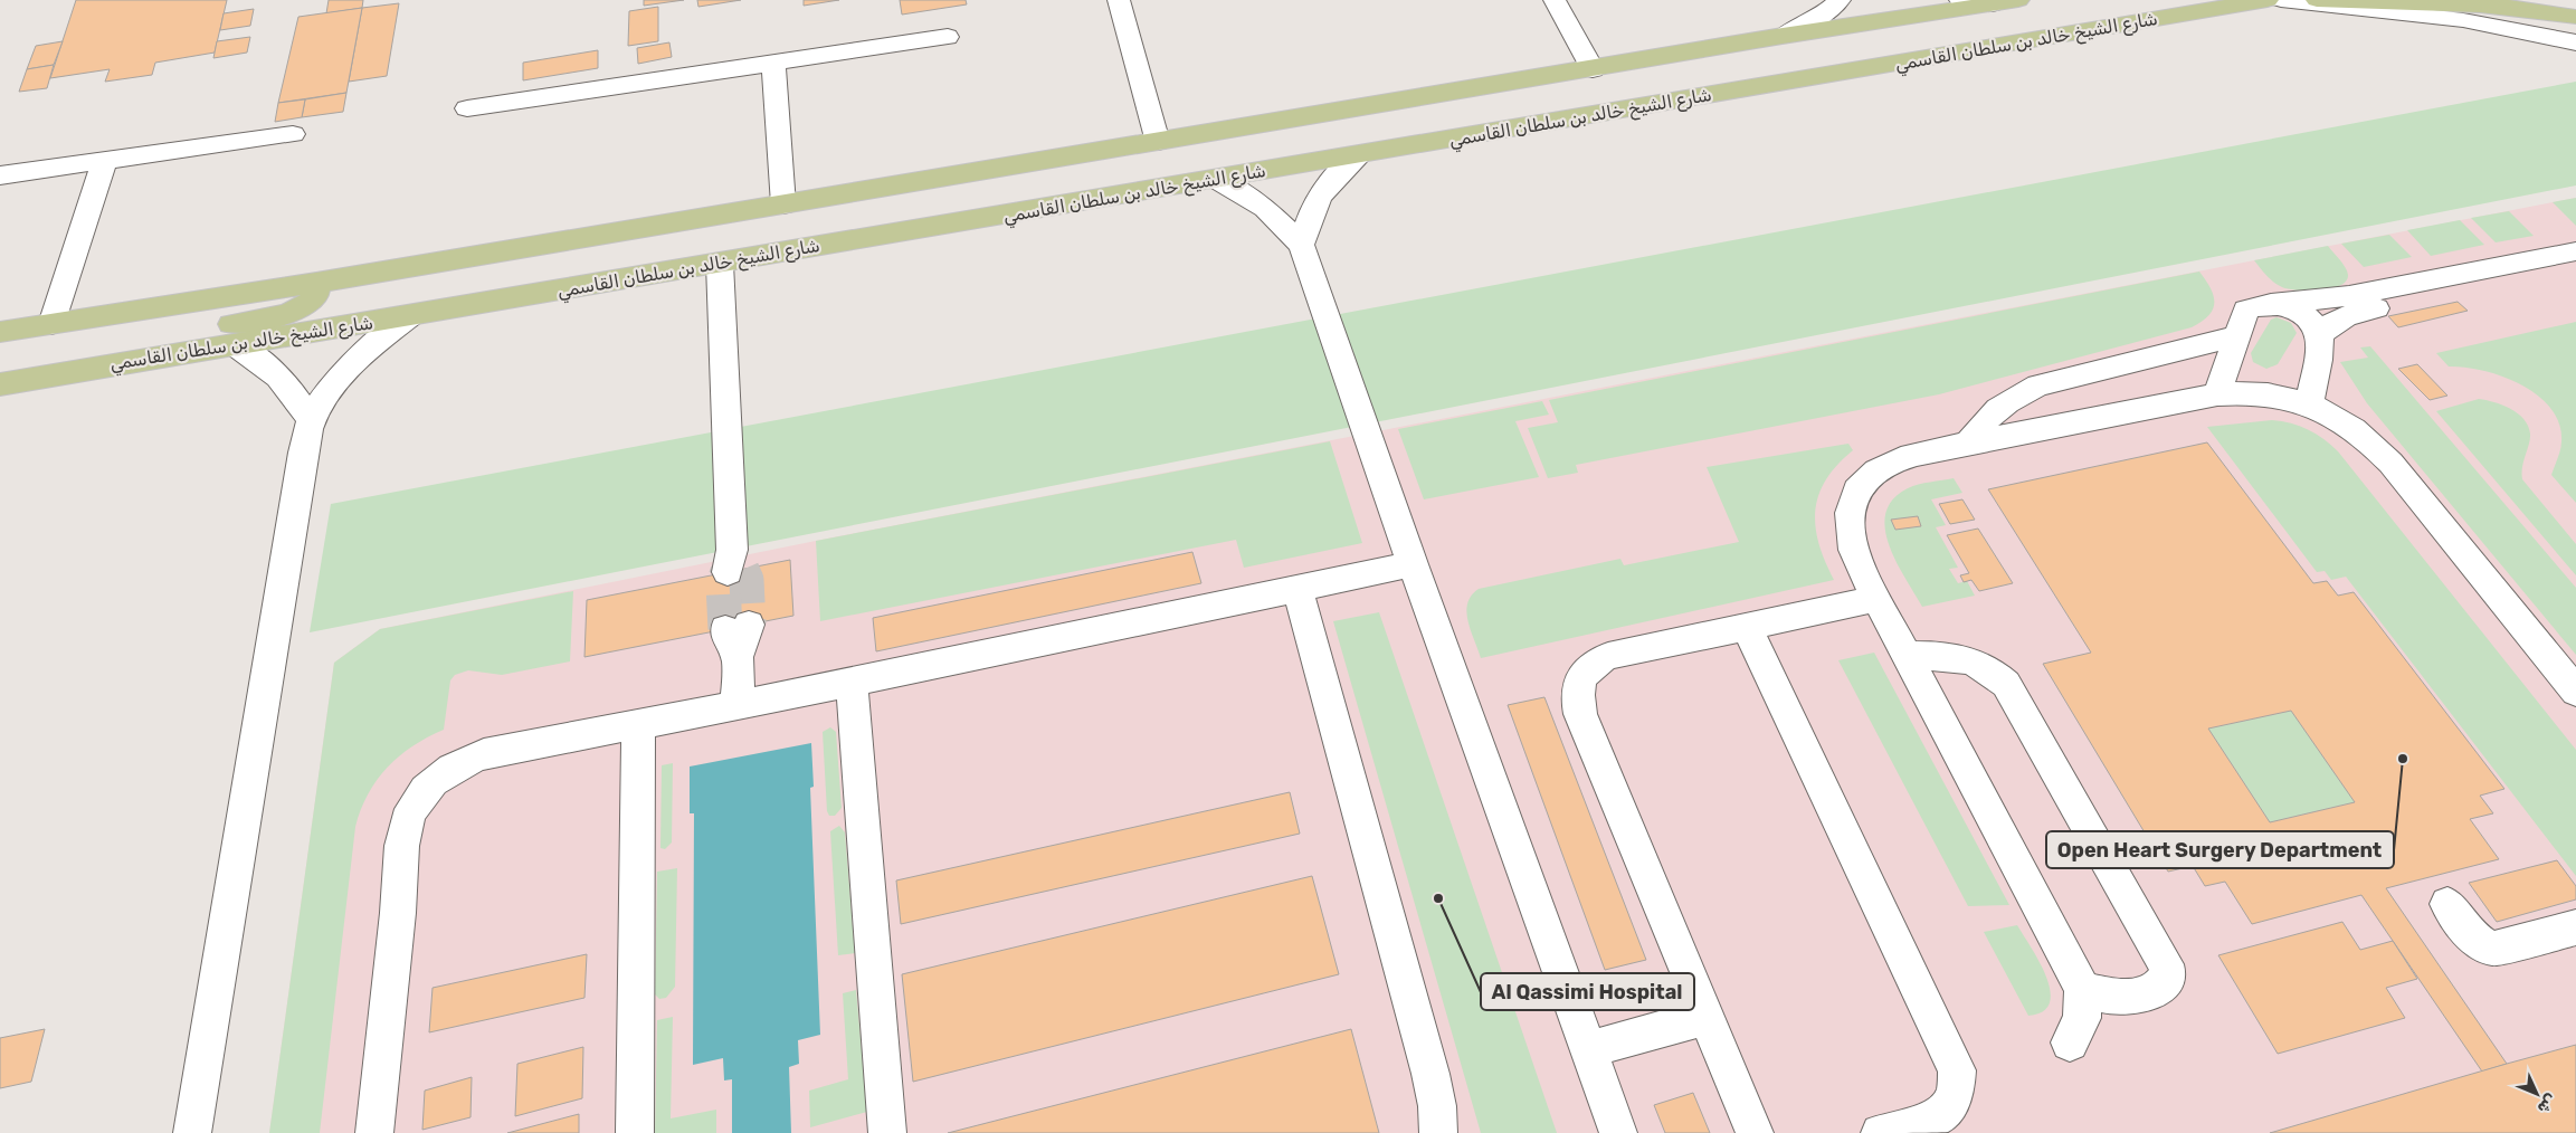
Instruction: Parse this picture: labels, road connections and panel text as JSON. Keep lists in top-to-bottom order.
{
  "streets": {
    "main road": ["شارع الشيخ خالد بن سلطان القاسمي"]
  },
  "places": ["Open Heart Surgery Department", "Al Qassimi Hospital"],
  "north": "bottom right"
}
